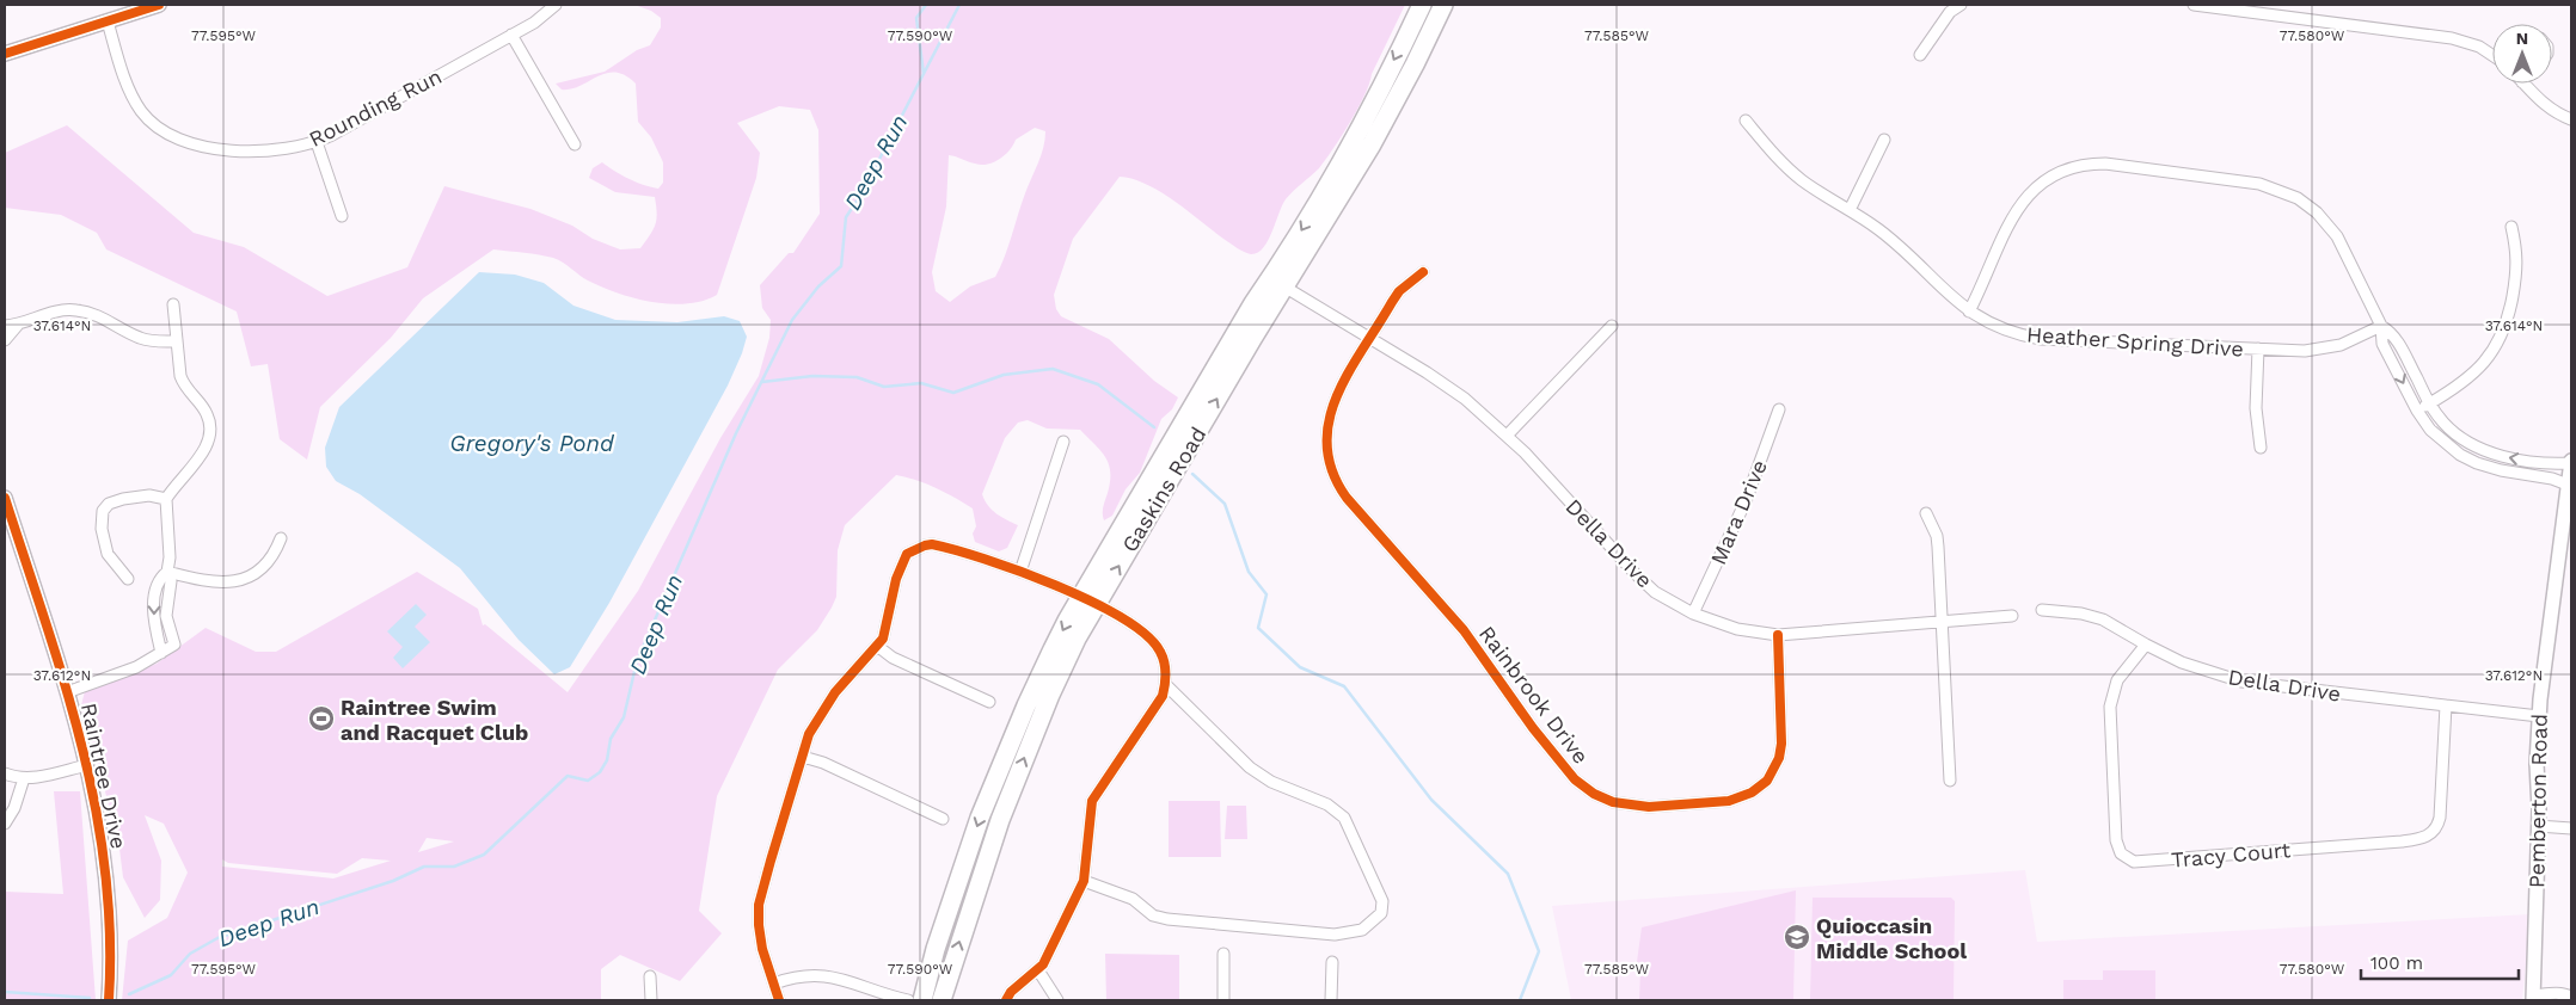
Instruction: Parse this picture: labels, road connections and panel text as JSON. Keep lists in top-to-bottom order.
{
  "streets": {
    "main road": ["Gaskins Road"],
    "street": [
      "Rounding Run",
      "Heather Spring Drive",
      "Mara Drive",
      "Della Drive",
      "Rainbrook Drive",
      "Raintree Drive",
      "Pemberton Road",
      "Tracy Court"
    ]
  },
  "crossings": [
    ["Gaskins Road", "Della Drive"],
    ["Mara Drive", "Della Drive"],
    ["Della Drive", "Rainbrook Drive"],
    ["Della Drive", "Pemberton Road"],
    ["Della Drive", "Tracy Court"]
  ],
  "water": ["Deep Run", "Gregory's Pond"],
  "places": {
    "sports": ["Raintree Swim and Racquet Club"],
    "school or university": ["Quioccasin Middle School"]
  },
  "scale_bar": "100 m",
  "north": "top",
  "coordinates": [
    "77.595°W",
    "77.590°W",
    "77.585°W",
    "77.580°W",
    "37.614°N",
    "37.612°N"
  ]
}
